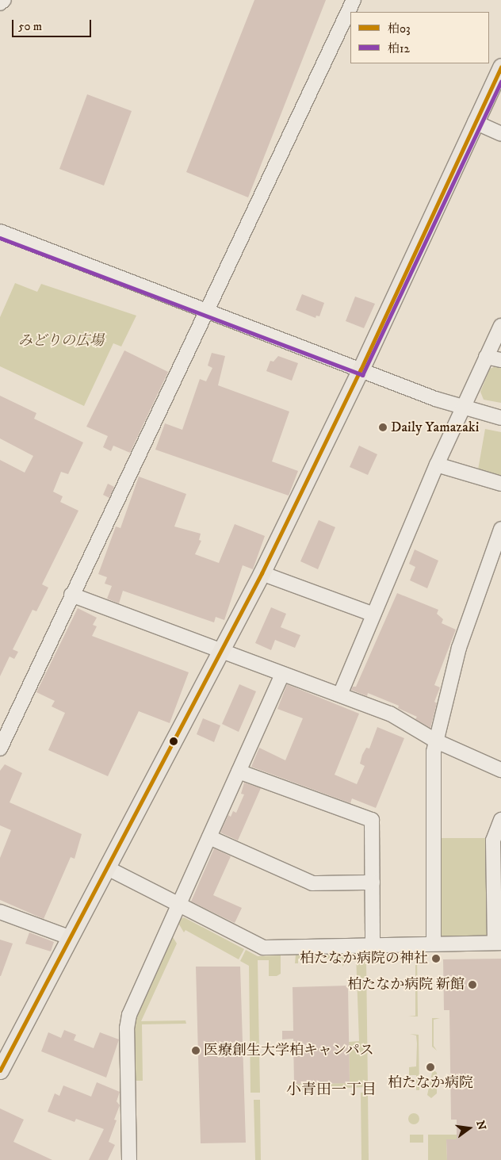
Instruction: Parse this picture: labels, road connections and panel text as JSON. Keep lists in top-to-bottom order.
{
  "districts": ["小青田一丁目"],
  "parks": ["みどりの広場"],
  "places": [
    "Daily Yamazaki",
    "柏たなか病院の神社",
    "柏たなか病院 新館",
    "医療創生大学柏キャンパス",
    "柏たなか病院"
  ],
  "lines": ["transit line 柏03", "transit line 柏12"],
  "legend": ["柏03", "柏12"],
  "scale_bar": "50 m",
  "north": "right"
}
